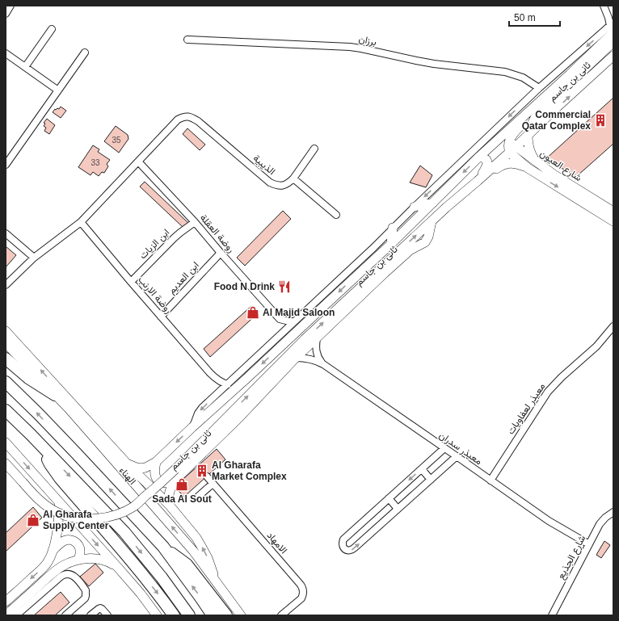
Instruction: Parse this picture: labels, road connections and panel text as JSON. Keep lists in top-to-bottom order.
{
  "streets": {
    "main road": ["ثانى بن جاسم", "شارع العيون", "الهناء"],
    "street": [
      "برزان",
      "الذيبية",
      "روضة العقلة",
      "ابن الزيات",
      "ابن العديم",
      "روضة الارنب",
      "معيذر لعفاويات",
      "معيذر سدران",
      "الامهاد",
      "شارع الجذيع"
    ]
  },
  "crossings": [
    ["برزان", "ثانى بن جاسم"],
    ["ثانى بن جاسم", "شارع العيون"],
    ["ثانى بن جاسم", "روضة الارنب"],
    ["ثانى بن جاسم", "معيذر سدران"],
    ["الذيبية", "روضة العقلة"],
    ["روضة العقلة", "ابن الزيات"],
    ["روضة العقلة", "ابن العديم"],
    ["ابن الزيات", "روضة الارنب"],
    ["ابن العديم", "روضة الارنب"],
    ["معيذر لعفاويات", "معيذر سدران"],
    ["معيذر سدران", "شارع الجذيع"]
  ],
  "places": {
    "building": ["Commercial Qatar Complex", "Al Gharafa Market Complex"],
    "restaurant": ["Food N Drink"],
    "shop": ["Al Majid Saloon", "Sada Al Sout", "Al Gharafa Supply Center"]
  },
  "house_numbers": ["35", "33"],
  "scale_bar": "50 m"
}
